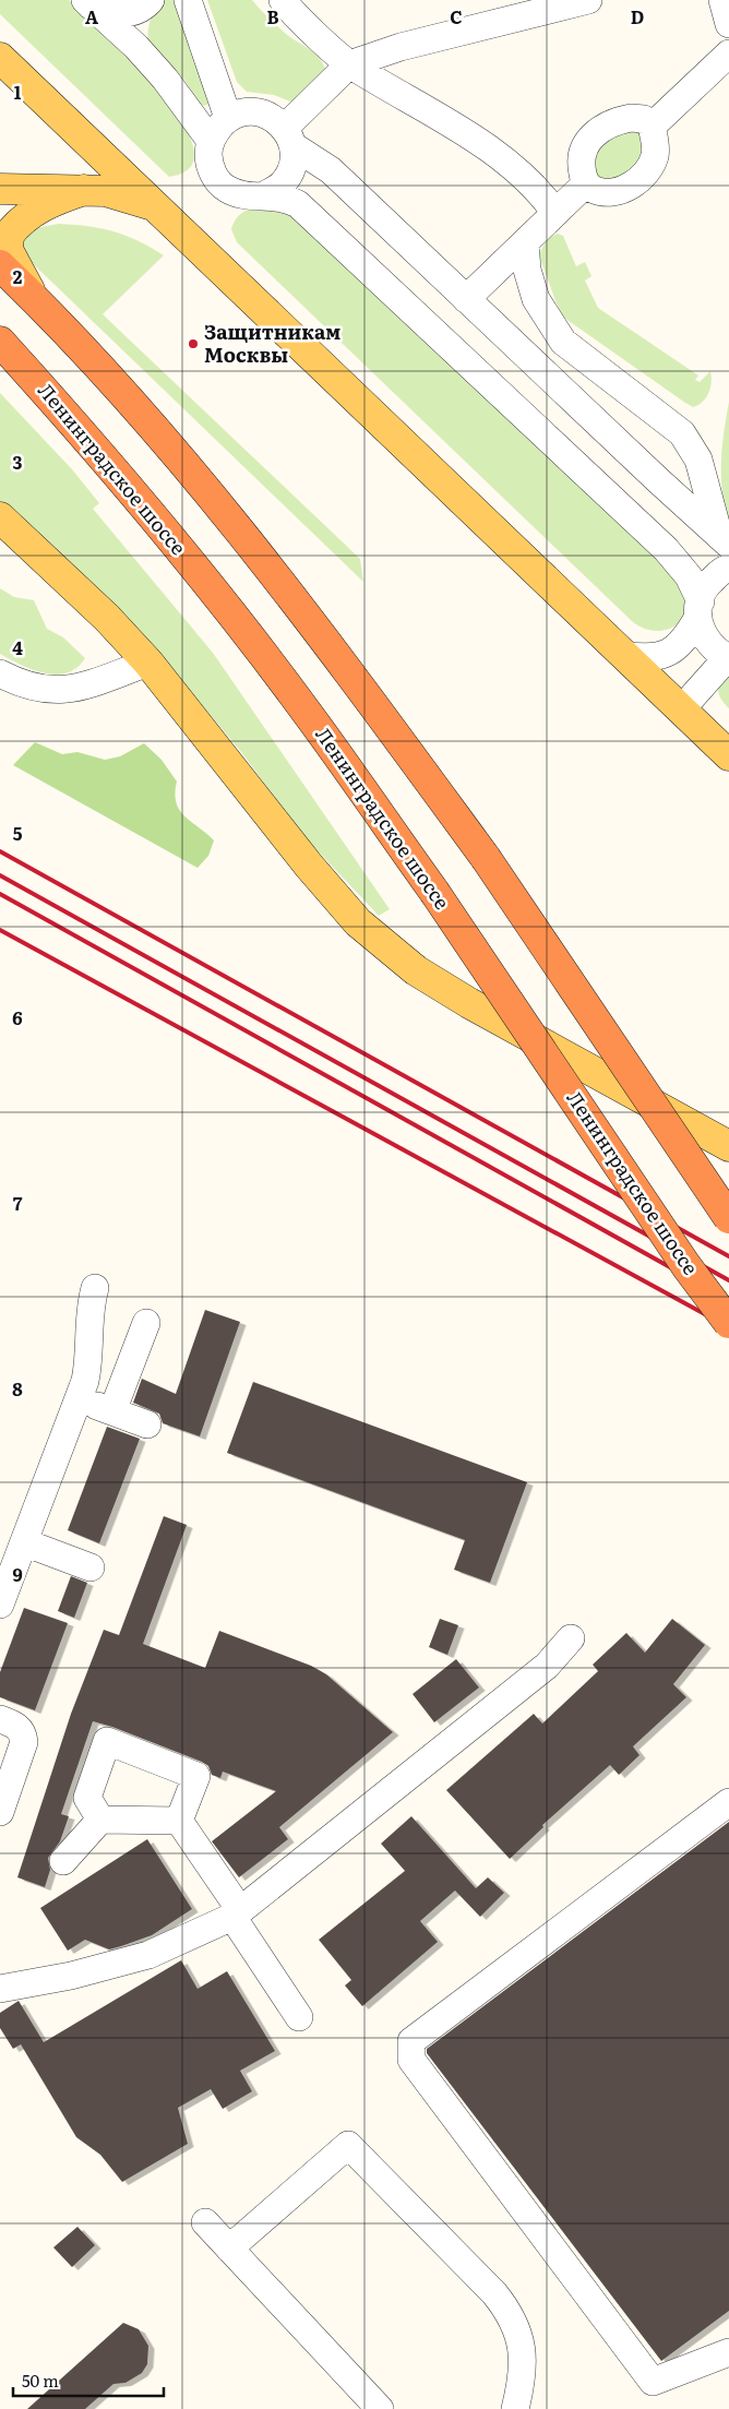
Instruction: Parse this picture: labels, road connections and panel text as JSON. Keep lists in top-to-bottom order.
{
  "streets": {
    "highway": ["Ленинградское шоссе"]
  },
  "places": ["Защитникам Москвы"],
  "scale_bar": "50 m",
  "grid": {
    "columns": [
      "A",
      "B",
      "C",
      "D"
    ],
    "rows": [
      "1",
      "2",
      "3",
      "4",
      "5",
      "6",
      "7",
      "8",
      "9"
    ]
  }
}
